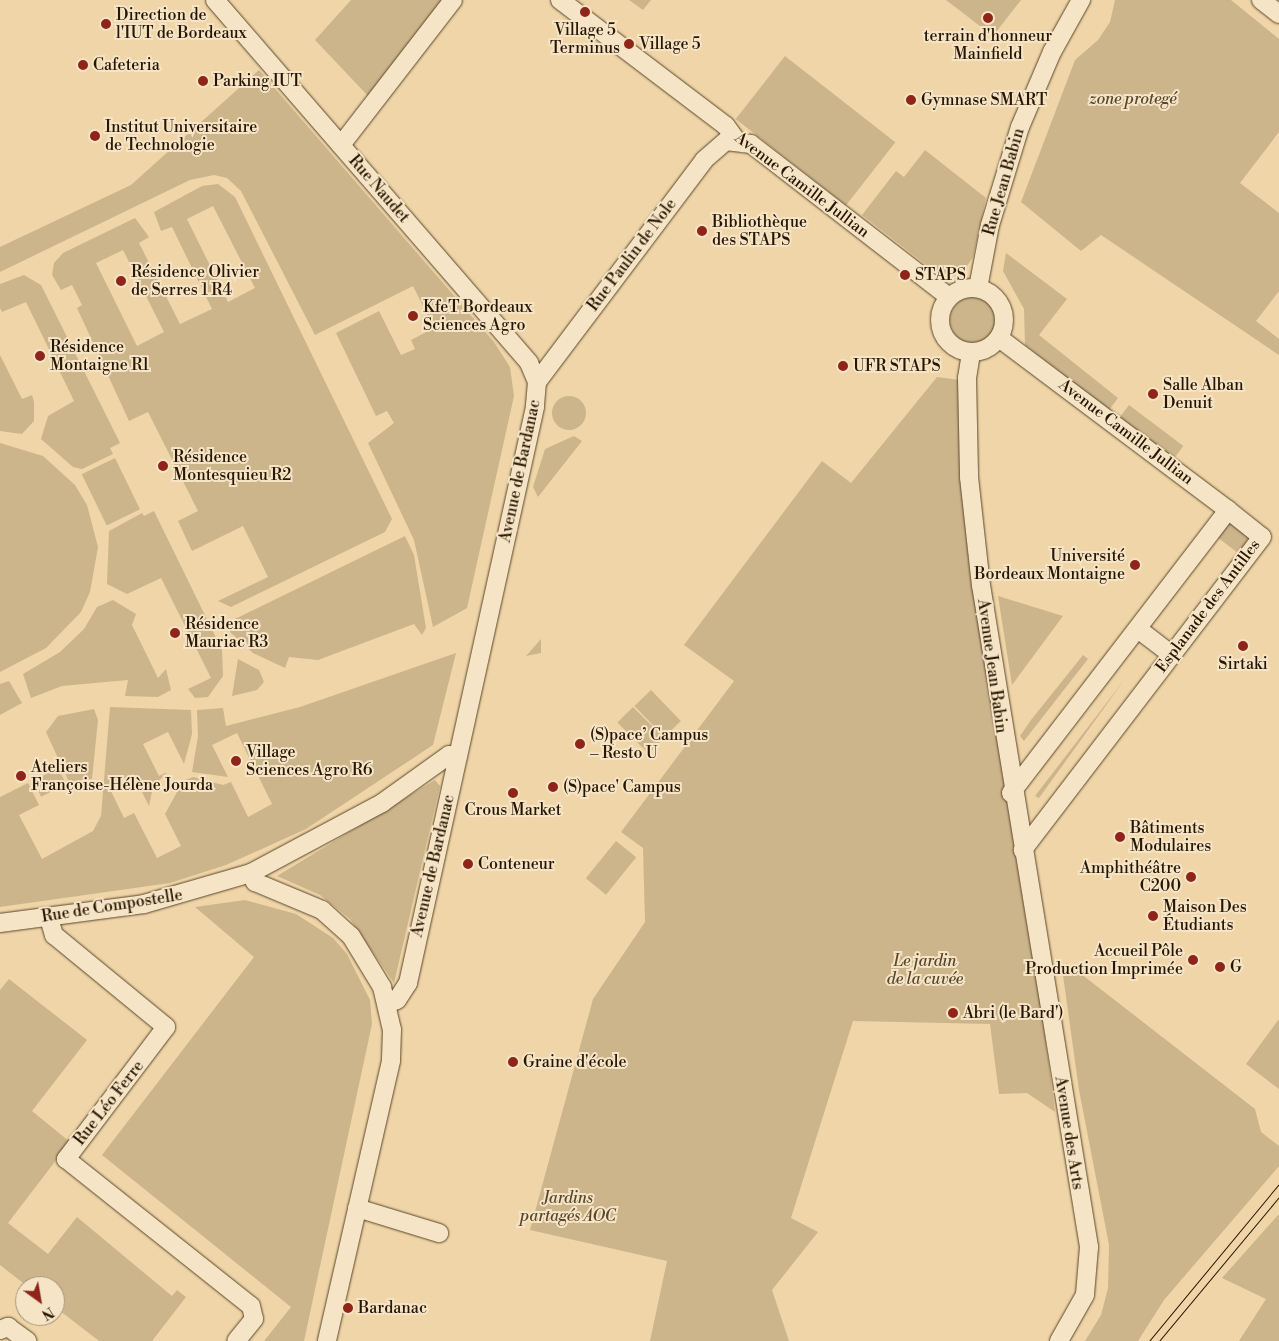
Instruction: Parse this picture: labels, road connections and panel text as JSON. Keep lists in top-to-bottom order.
{
  "streets": {
    "street": [
      "Rue Jean Babin",
      "Avenue Camille Jullian",
      "Rue Naudet",
      "Rue Paulin de Nole",
      "Avenue de Bardanac",
      "Esplanade des Antilles",
      "Avenue Jean Babin",
      "Rue de Compostelle",
      "Rue Léo Ferre",
      "Avenue des Arts"
    ]
  },
  "crossings": [
    ["Rue Jean Babin", "Avenue Camille Jullian"],
    ["Rue Jean Babin", "Avenue Jean Babin"],
    ["Avenue Camille Jullian", "Rue Paulin de Nole"],
    ["Avenue Camille Jullian", "Esplanade des Antilles"],
    ["Avenue Camille Jullian", "Avenue Jean Babin"],
    ["Rue Naudet", "Rue Paulin de Nole"],
    ["Rue Naudet", "Avenue de Bardanac"],
    ["Rue Paulin de Nole", "Avenue de Bardanac"],
    ["Avenue de Bardanac", "Rue de Compostelle"],
    ["Esplanade des Antilles", "Avenue Jean Babin"],
    ["Avenue Jean Babin", "Avenue des Arts"],
    ["Rue de Compostelle", "Rue Léo Ferre"]
  ],
  "parks": ["zone protegé", "Le jardin de la cuvée", "Jardins partagés AOC"],
  "places": [
    "Village 5 Terminus",
    "terrain d'honneur Mainfield",
    "Direction de l'IUT de Bordeaux",
    "Village 5",
    "Cafeteria",
    "Parking IUT",
    "Gymnase SMART",
    "Institut Universitaire de Technologie",
    "Bibliothèque des STAPS",
    "STAPS",
    "Résidence Olivier de Serres 1 R4",
    "KfeT Bordeaux Sciences Agro",
    "Résidence Montaigne R1",
    "UFR STAPS",
    "Salle Alban Denuit",
    "Résidence Montesquieu R2",
    "Université Bordeaux Montaigne",
    "Résidence Mauriac R3",
    "Sirtaki",
    "(S)pace’ Campus – Resto U",
    "Village Sciences Agro R6",
    "Ateliers Françoise-Hélène Jourda",
    "(S)pace' Campus",
    "Crous Market",
    "Bâtiments Modulaires",
    "Conteneur",
    "Amphithéâtre C200",
    "Maison Des Étudiants",
    "Accueil Pôle Production Imprimée",
    "G",
    "Abri (le Bard')",
    "Graine d'école",
    "Bardanac"
  ],
  "north": "bottom right"
}
